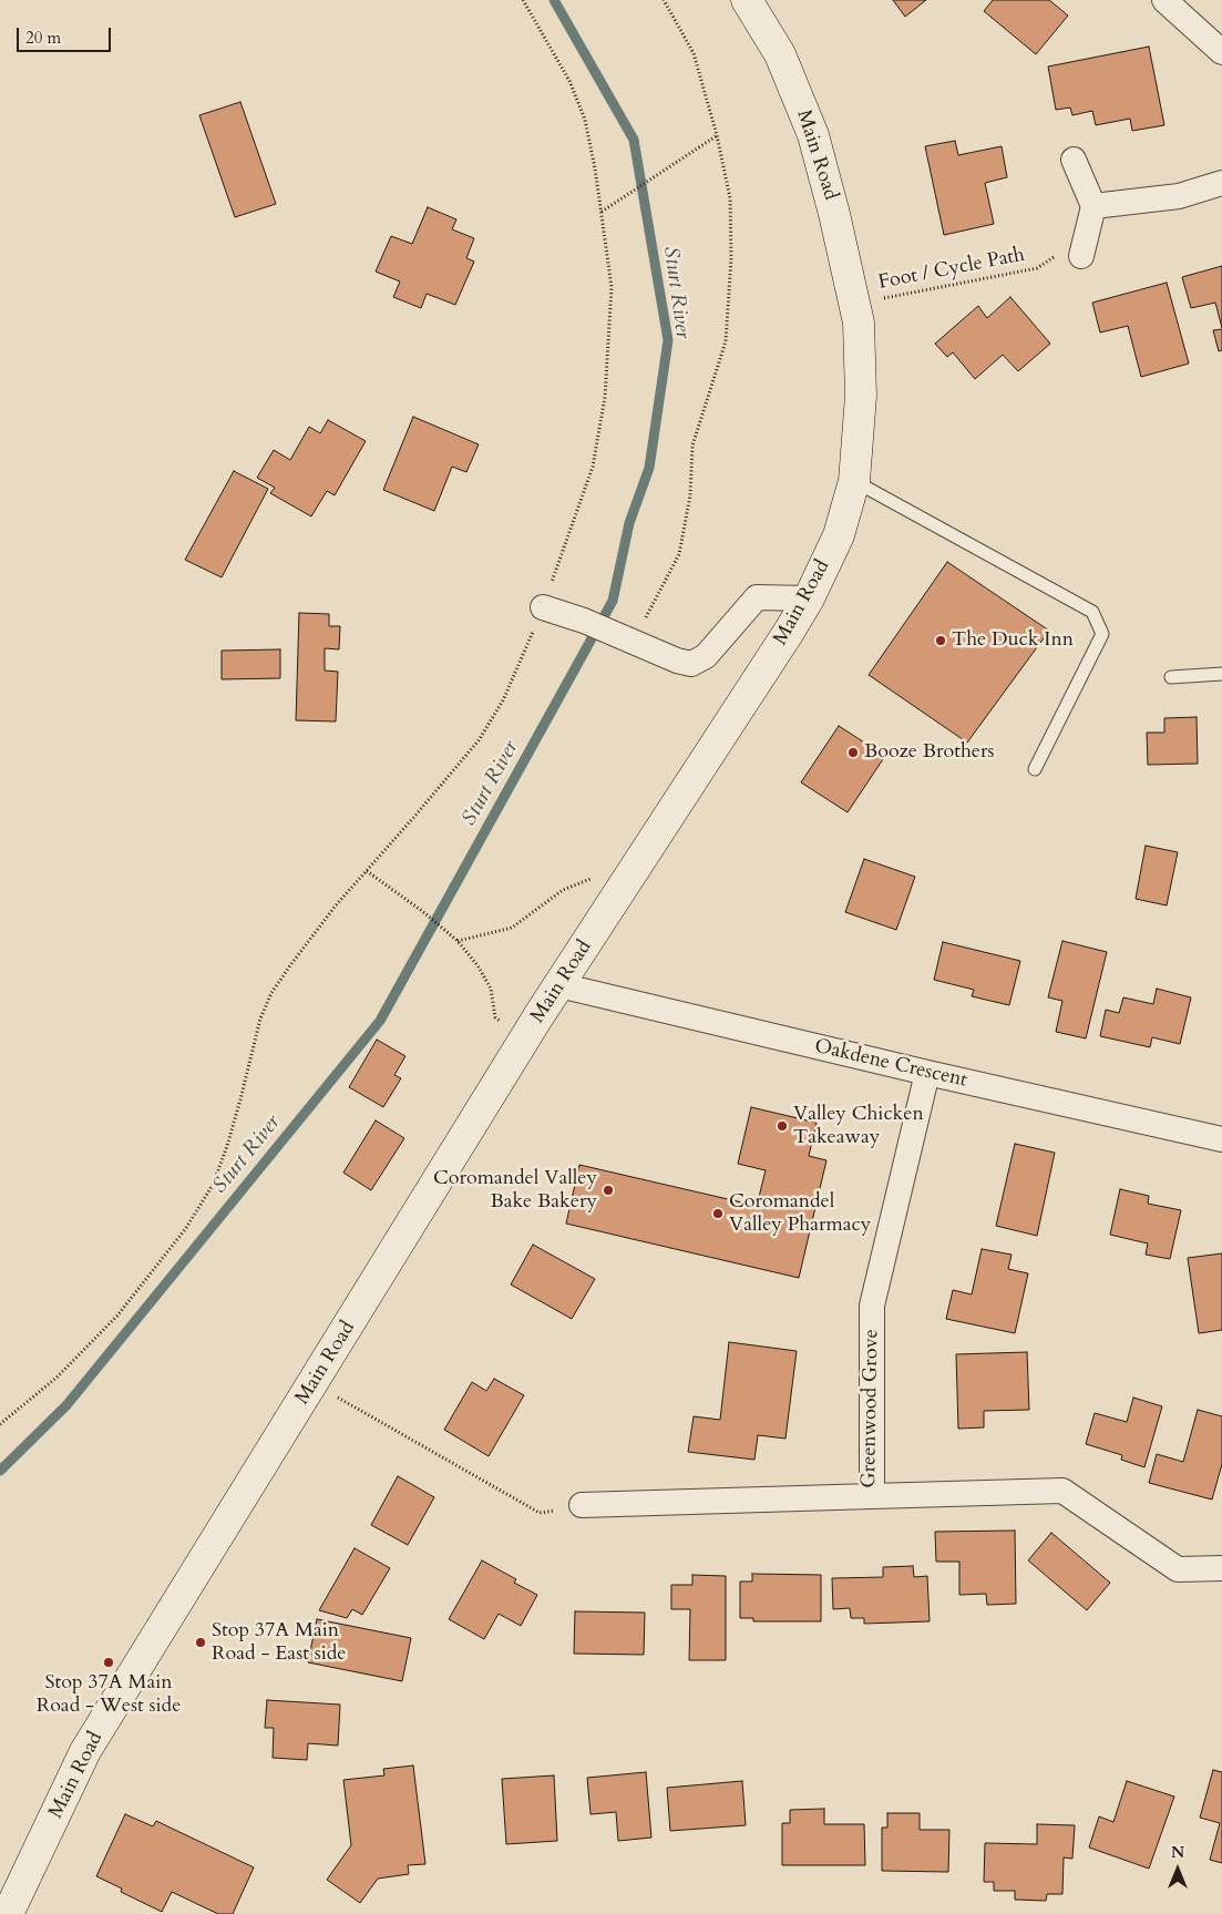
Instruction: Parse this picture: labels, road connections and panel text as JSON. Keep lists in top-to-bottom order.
{
  "streets": {
    "main road": ["Main Road"],
    "street": ["Oakdene Crescent", "Greenwood Grove"],
    "path": ["Foot / Cycle Path"]
  },
  "crossings": [
    ["Main Road", "Foot / Cycle Path"],
    ["Main Road", "Oakdene Crescent"],
    ["Oakdene Crescent", "Greenwood Grove"]
  ],
  "water": ["Sturt River"],
  "places": [
    "The Duck Inn",
    "Booze Brothers",
    "Valley Chicken Takeaway",
    "Coromandel Valley Bake Bakery",
    "Coromandel Valley Pharmacy",
    "Stop 37A Main Road - East side",
    "Stop 37A Main Road - West side"
  ],
  "scale_bar": "20 m",
  "north": "top"
}
